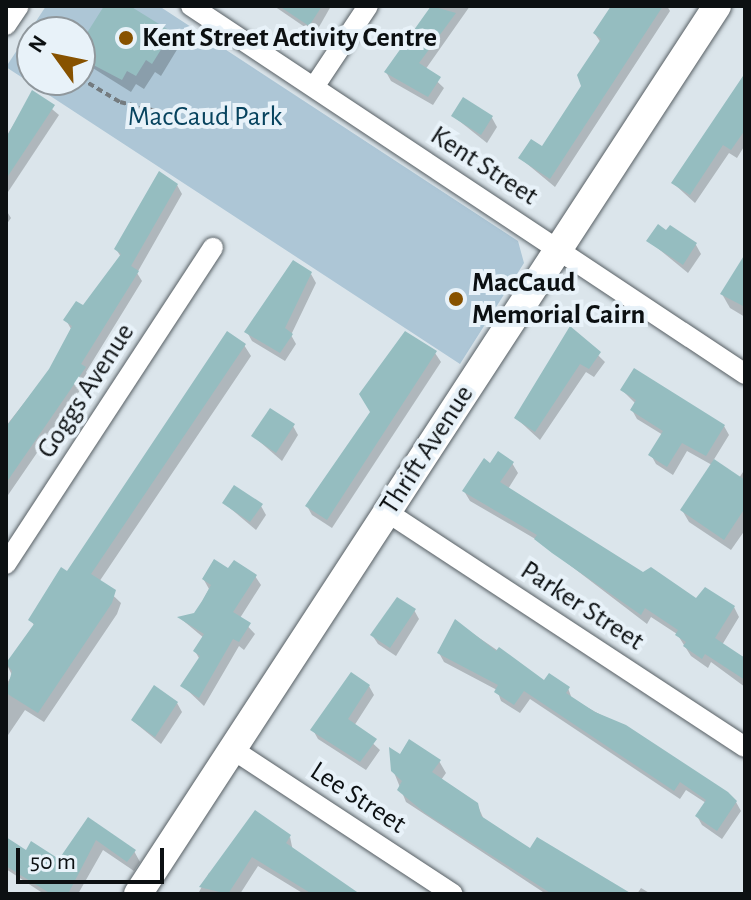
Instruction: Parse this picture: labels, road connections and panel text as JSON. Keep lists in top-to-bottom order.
{
  "streets": {
    "street": [
      "Kent Street",
      "Goggs Avenue",
      "Thrift Avenue",
      "Parker Street",
      "Lee Street"
    ]
  },
  "crossings": [
    ["Kent Street", "Thrift Avenue"],
    ["Thrift Avenue", "Parker Street"],
    ["Thrift Avenue", "Lee Street"]
  ],
  "parks": ["MacCaud Park"],
  "places": ["Kent Street Activity Centre", "MacCaud Memorial Cairn"],
  "scale_bar": "50 m",
  "north": "top left"
}
